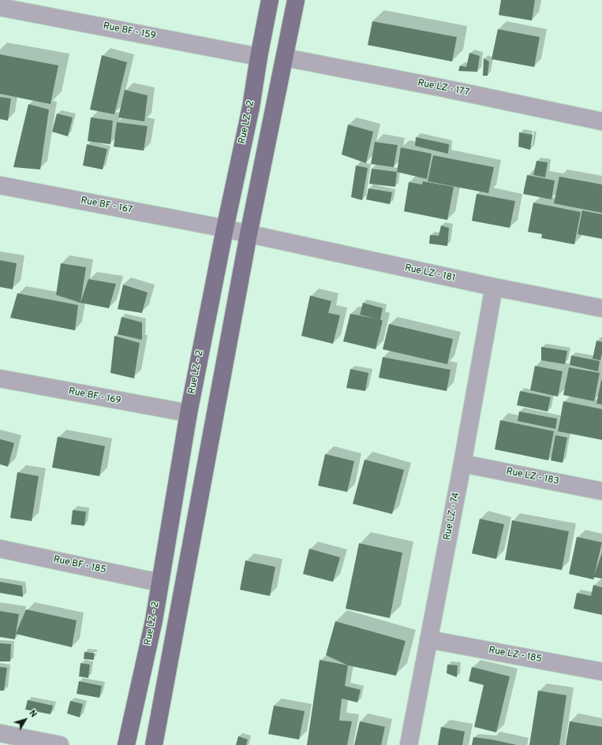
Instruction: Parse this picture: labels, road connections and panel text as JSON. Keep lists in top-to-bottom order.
{
  "streets": {
    "main road": ["Rue LZ - 2"],
    "street": [
      "Rue BF - 159",
      "Rue LZ - 177",
      "Rue BF - 167",
      "Rue LZ - 181",
      "Rue BF - 169",
      "Rue LZ - 183",
      "Rue LZ - 74",
      "Rue BF - 185",
      "Rue LZ - 185"
    ]
  },
  "crossings": [
    ["Rue BF - 159", "Rue LZ - 2"],
    ["Rue LZ - 2", "Rue BF - 167"],
    ["Rue LZ - 2", "Rue BF - 169"],
    ["Rue LZ - 2", "Rue BF - 185"],
    ["Rue BF - 167", "Rue LZ - 181"],
    ["Rue LZ - 181", "Rue LZ - 74"],
    ["Rue LZ - 183", "Rue LZ - 74"],
    ["Rue LZ - 74", "Rue LZ - 185"]
  ],
  "north": "top right"
}
